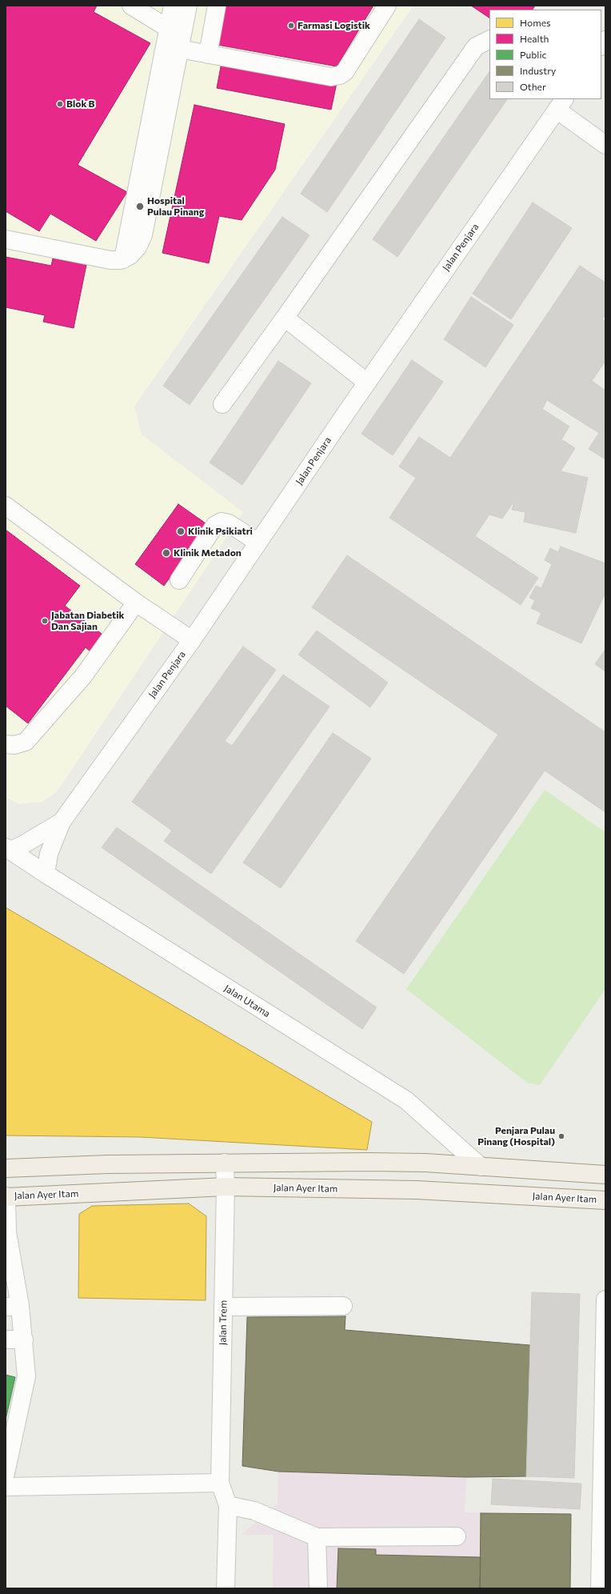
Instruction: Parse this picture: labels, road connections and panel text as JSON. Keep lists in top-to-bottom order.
{
  "streets": {
    "main road": ["Jalan Ayer Itam"],
    "street": ["Jalan Penjara", "Jalan Utama", "Jalan Trem"]
  },
  "crossings": [
    ["Jalan Penjara", "Jalan Utama"],
    ["Jalan Ayer Itam", "Jalan Trem"]
  ],
  "places": [
    "Farmasi Logistik",
    "Blok B",
    "Hospital Pulau Pinang",
    "Klinik Psikiatri",
    "Klinik Metadon",
    "Jabatan Diabetik Dan Sajian",
    "Penjara Pulau Pinang (Hospital)"
  ],
  "legend": [
    "Homes",
    "Health",
    "Public",
    "Industry",
    "Other"
  ]
}
